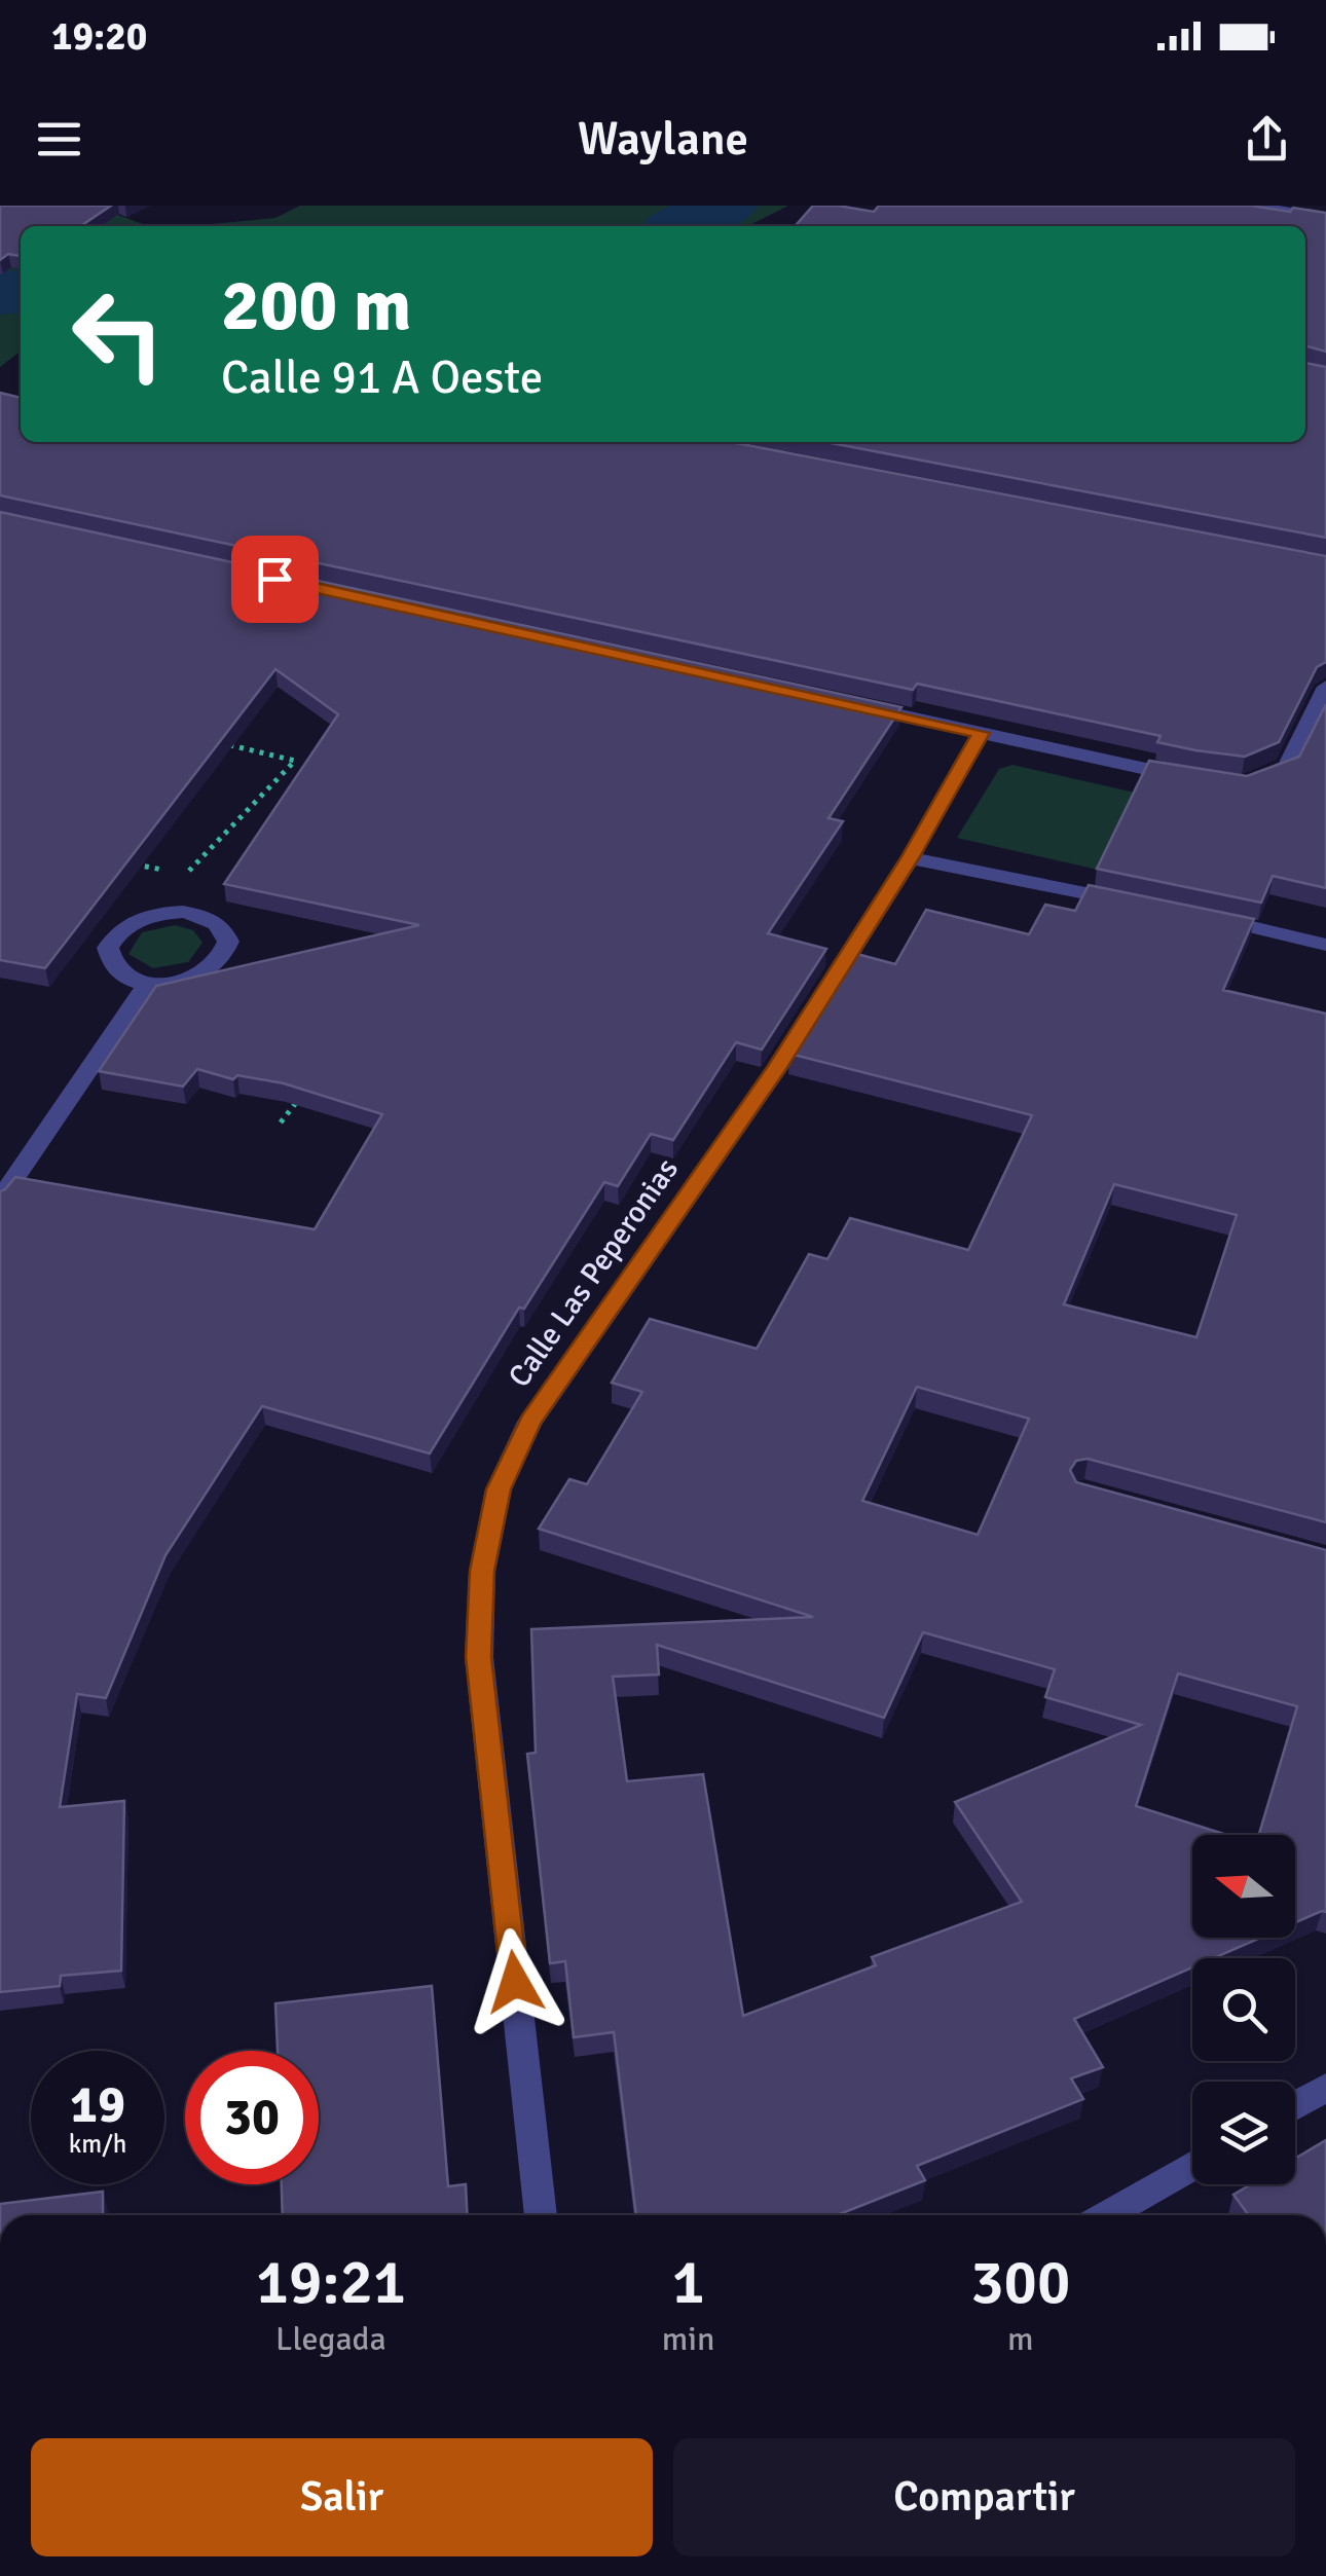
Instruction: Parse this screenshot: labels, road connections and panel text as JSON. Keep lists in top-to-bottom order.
{
  "streets": {
    "street": ["Calle Las Peperonias"]
  },
  "north": "left",
  "page": {
    "status": "19:20",
    "header": "Waylane",
    "turn": ["200 m", "Calle 91 A Oeste"],
    "speed": "19 km/h",
    "limit": "30",
    "eta": [
      "19:21",
      "Llegada",
      "1",
      "min",
      "300",
      "m"
    ],
    "buttons": ["Salir", "Compartir"]
  }
}
